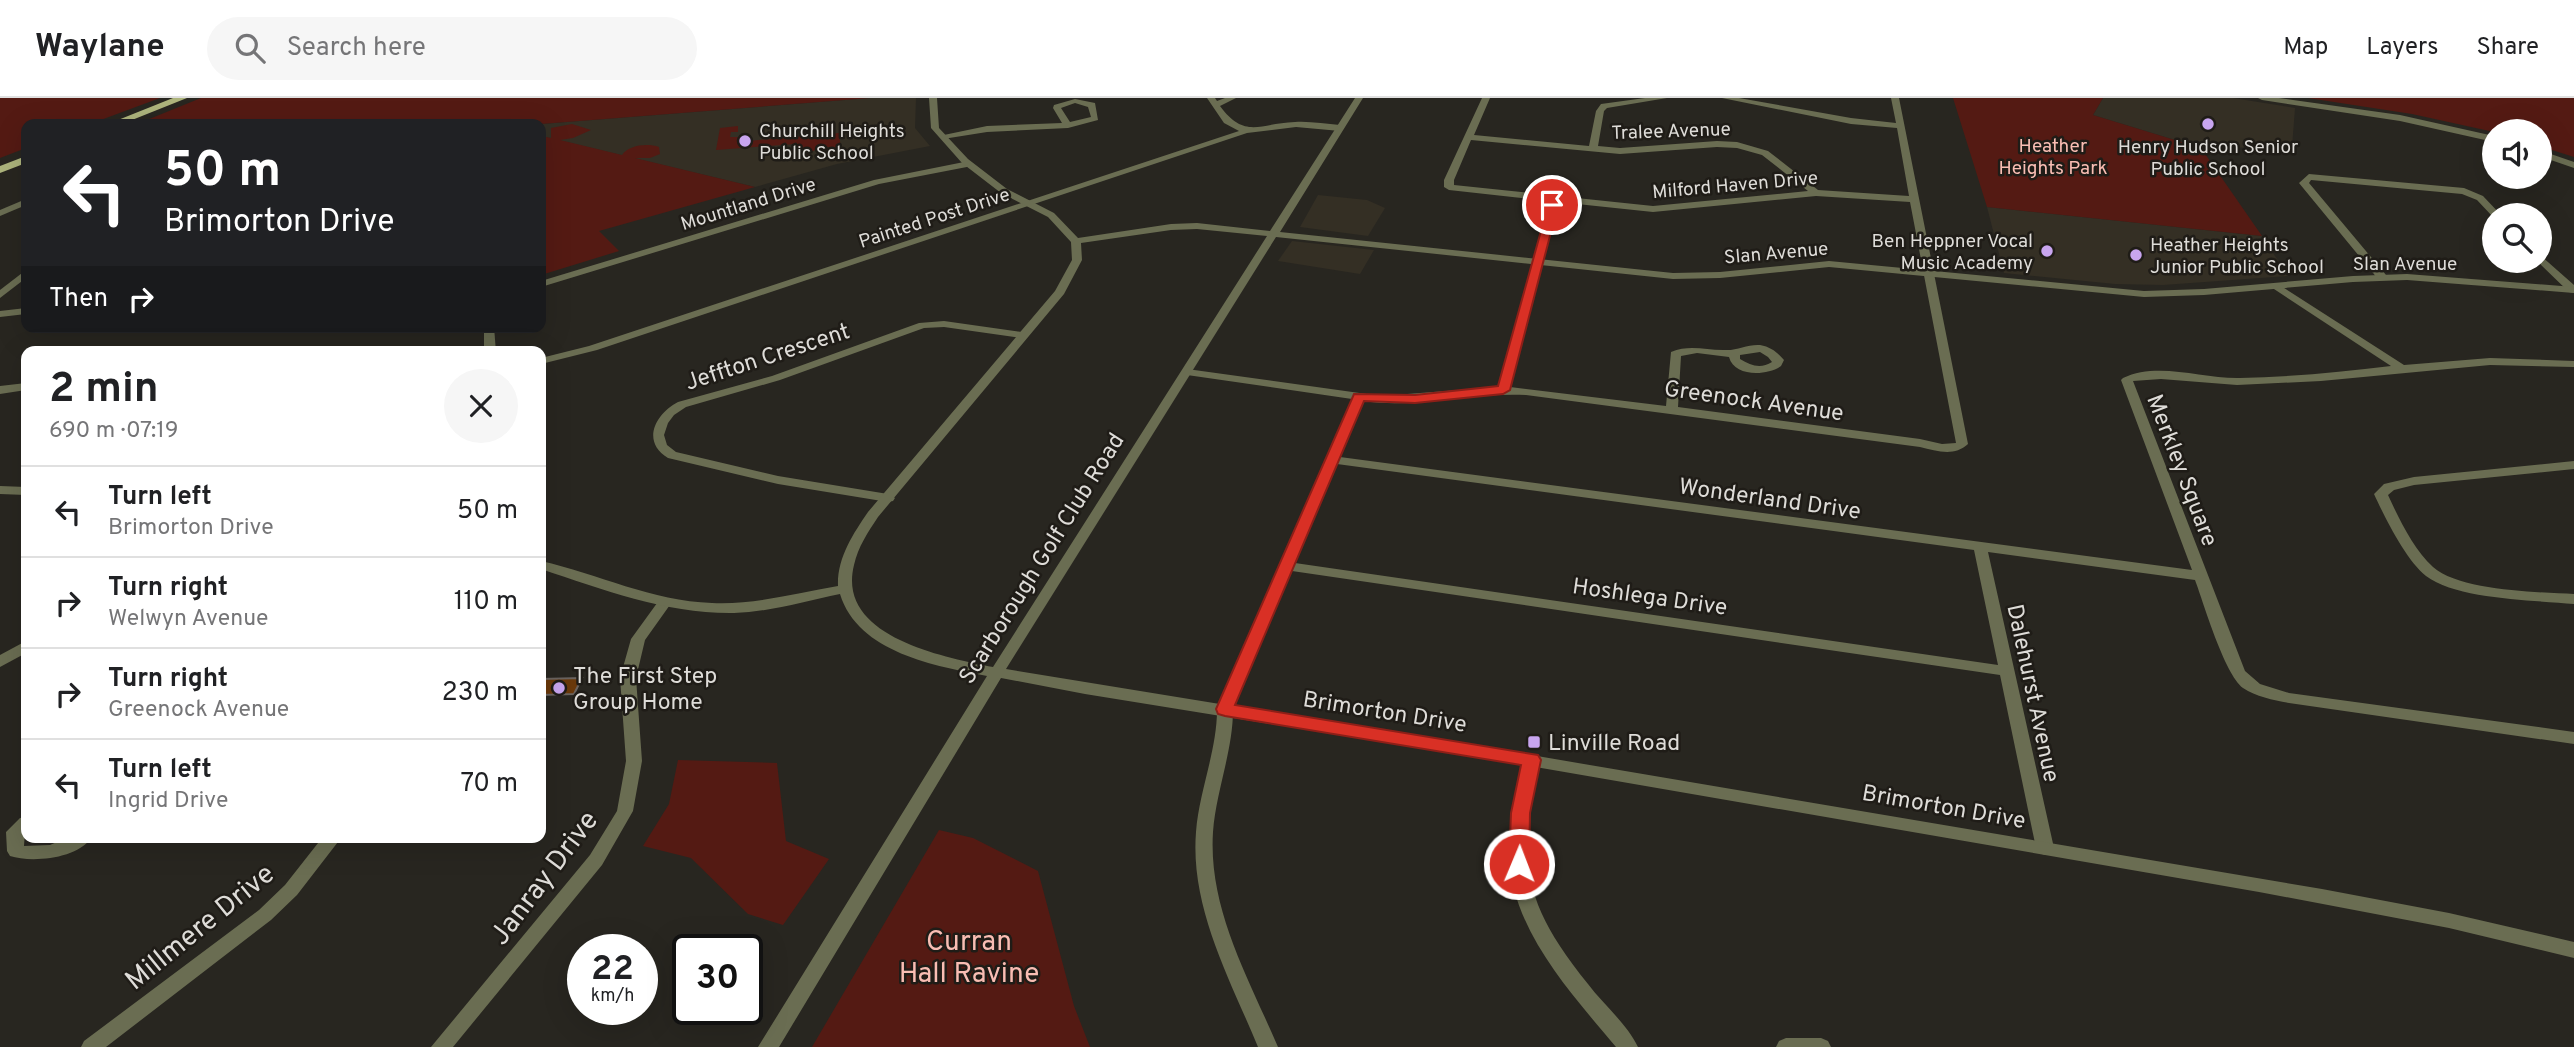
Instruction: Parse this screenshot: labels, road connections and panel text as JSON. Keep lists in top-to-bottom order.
{
  "streets": {
    "street": [
      "Tralee Avenue",
      "Milford Haven Drive",
      "Mountland Drive",
      "Painted Post Drive",
      "Slan Avenue",
      "Jeffton Crescent",
      "Greenock Avenue",
      "Merkley Square",
      "Wonderland Drive",
      "Scarborough Golf Club Road",
      "Hoshlega Drive",
      "Dalehurst Avenue",
      "Brimorton Drive",
      "Janray Drive",
      "Millmere Drive"
    ]
  },
  "crossings": [
    ["Tralee Avenue", "Milford Haven Drive"],
    ["Milford Haven Drive", "Greenock Avenue"],
    ["Painted Post Drive", "Scarborough Golf Club Road"],
    ["Slan Avenue", "Greenock Avenue"],
    ["Slan Avenue", "Scarborough Golf Club Road"],
    ["Greenock Avenue", "Scarborough Golf Club Road"],
    ["Merkley Square", "Wonderland Drive"],
    ["Wonderland Drive", "Dalehurst Avenue"],
    ["Scarborough Golf Club Road", "Brimorton Drive"],
    ["Hoshlega Drive", "Dalehurst Avenue"],
    ["Dalehurst Avenue", "Brimorton Drive"]
  ],
  "parks": ["Heather Heights Park", "Curran Hall Ravine"],
  "places": {
    "other": [
      "Henry Hudson Senior Public School",
      "Churchill Heights Public School",
      "Ben Heppner Vocal Music Academy",
      "Heather Heights Junior Public School",
      "The First Step Group Home"
    ],
    "transit": ["Linville Road"]
  },
  "page": {
    "header": "Waylane",
    "search": "Search here",
    "nav": ["Map", "Layers", "Share"],
    "turn": ["50 m", "Brimorton Drive"],
    "then": "Then",
    "heading": ["2 min", "690 m · 07:19"],
    "list": [
      {
        "name": "Turn left",
        "note": "Brimorton Drive",
        "value": "50 m"
      },
      {
        "name": "Turn right",
        "note": "Welwyn Avenue",
        "value": "110 m"
      },
      {
        "name": "Turn right",
        "note": "Greenock Avenue",
        "value": "230 m"
      },
      {
        "name": "Turn left",
        "note": "Ingrid Drive",
        "value": "70 m"
      }
    ],
    "speed": "22 km/h",
    "limit": "30"
  }
}
